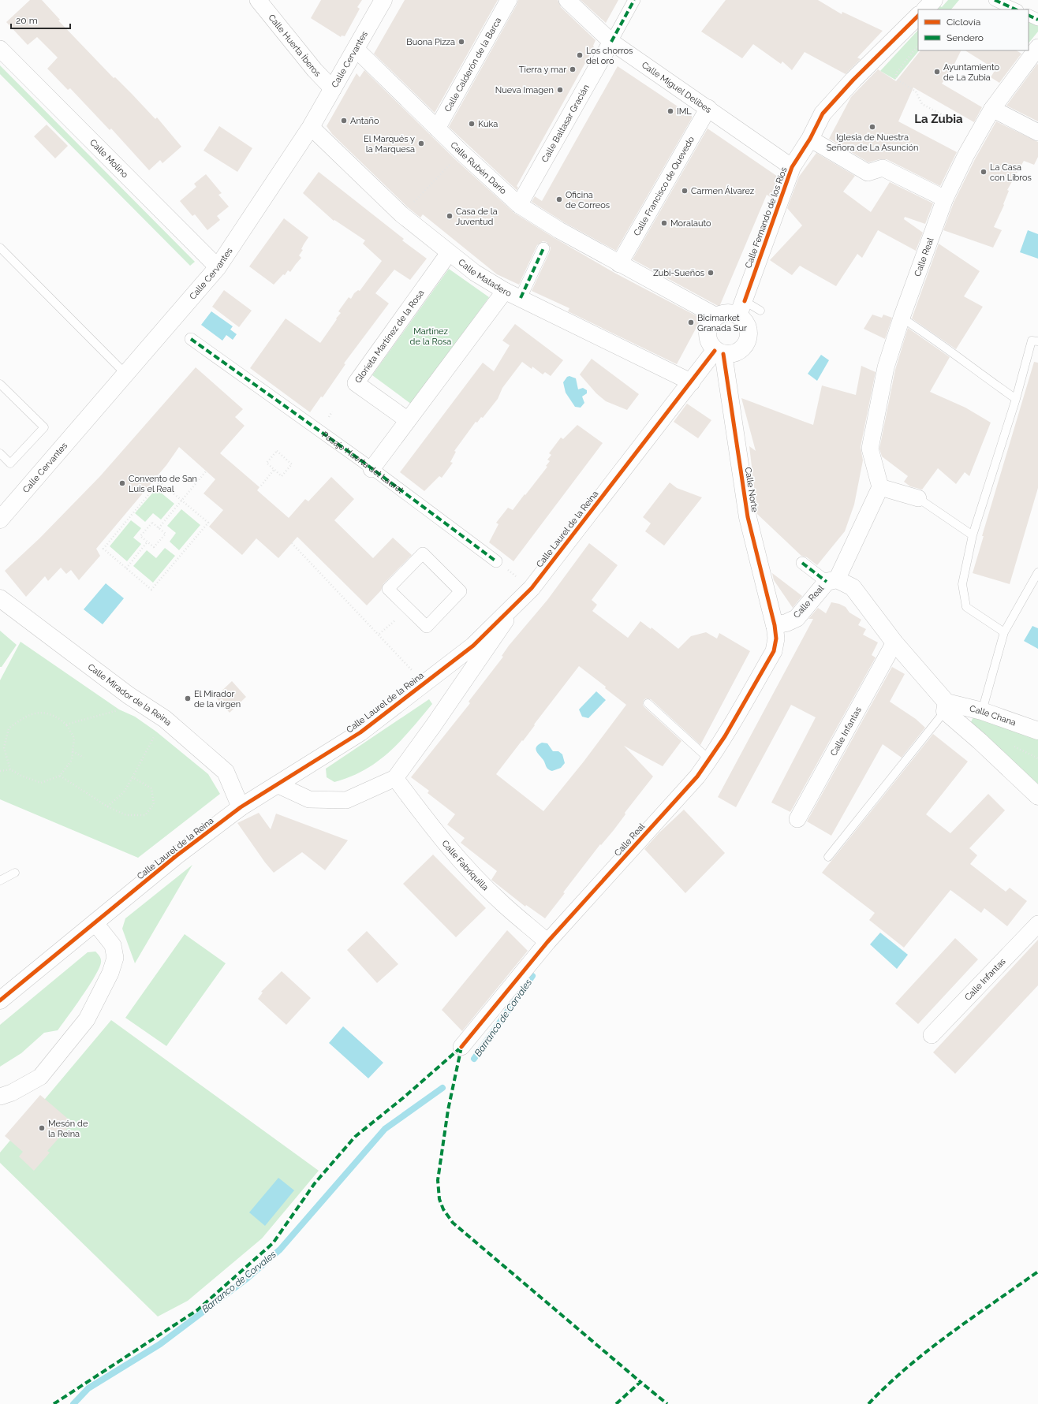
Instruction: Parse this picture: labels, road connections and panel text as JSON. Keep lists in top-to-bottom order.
{
  "streets": {
    "street": [
      "Calle Huerta Íberos",
      "Calle Cervantes",
      "Calle Calderón de la Barca",
      "Calle Miguel Delibes",
      "Calle Baltasar Gracián",
      "Calle Molino",
      "Calle Rubén Darío",
      "Calle Francisco de Quevedo",
      "Calle Fernando de los Ríos",
      "Calle Real",
      "Calle Matadero",
      "Glorieta Martínez de la Rosa",
      "Pasaje Huerta del Laurel",
      "Calle Norte",
      "Calle Laurel de la Reina",
      "Calle Mirador de la Reina",
      "Calle Chana",
      "Calle Infantas",
      "Calle Fabriquilla"
    ]
  },
  "crossings": [
    ["Calle Huerta Íberos", "Calle Cervantes"],
    ["Calle Cervantes", "Calle Molino"],
    ["Calle Cervantes", "Calle Rubén Darío"],
    ["Calle Cervantes", "Calle Matadero"],
    ["Calle Calderón de la Barca", "Calle Rubén Darío"],
    ["Calle Miguel Delibes", "Calle Baltasar Gracián"],
    ["Calle Miguel Delibes", "Calle Francisco de Quevedo"],
    ["Calle Miguel Delibes", "Calle Fernando de los Ríos"],
    ["Calle Baltasar Gracián", "Calle Rubén Darío"],
    ["Calle Rubén Darío", "Calle Francisco de Quevedo"],
    ["Calle Rubén Darío", "Calle Fernando de los Ríos"],
    ["Calle Rubén Darío", "Calle Norte"],
    ["Calle Rubén Darío", "Calle Laurel de la Reina"],
    ["Calle Fernando de los Ríos", "Calle Norte"],
    ["Calle Fernando de los Ríos", "Calle Laurel de la Reina"],
    ["Calle Real", "Calle Norte"],
    ["Calle Real", "Calle Fabriquilla"],
    ["Calle Matadero", "Glorieta Martínez de la Rosa"],
    ["Calle Matadero", "Calle Laurel de la Reina"],
    ["Calle Norte", "Calle Laurel de la Reina"],
    ["Calle Laurel de la Reina", "Calle Mirador de la Reina"],
    ["Calle Laurel de la Reina", "Calle Fabriquilla"]
  ],
  "districts": ["La Zubia"],
  "water": ["Barranco de Corvales"],
  "parks": ["Martínez de la Rosa"],
  "places": [
    "Buona Pizza",
    "Los chorros del oro",
    "Tierra y mar",
    "Ayuntamiento de La Zubia",
    "Nueva Imagen",
    "IML",
    "Antaño",
    "Kuka",
    "Iglesia de Nuestra Señora de La Asunción",
    "El Marqués y la Marquesa",
    "La Casa con Libros",
    "Carmen Álvarez",
    "Oficina de Correos",
    "Casa de la Juventud",
    "Moralauto",
    "Zubi-Sueños",
    "Bicimarket Granada Sur",
    "Convento de San Luis el Real",
    "El Mirador de la virgen",
    "Mesón de la Reina"
  ],
  "legend": ["Ciclovía", "Sendero"],
  "scale_bar": "20 m"
}
